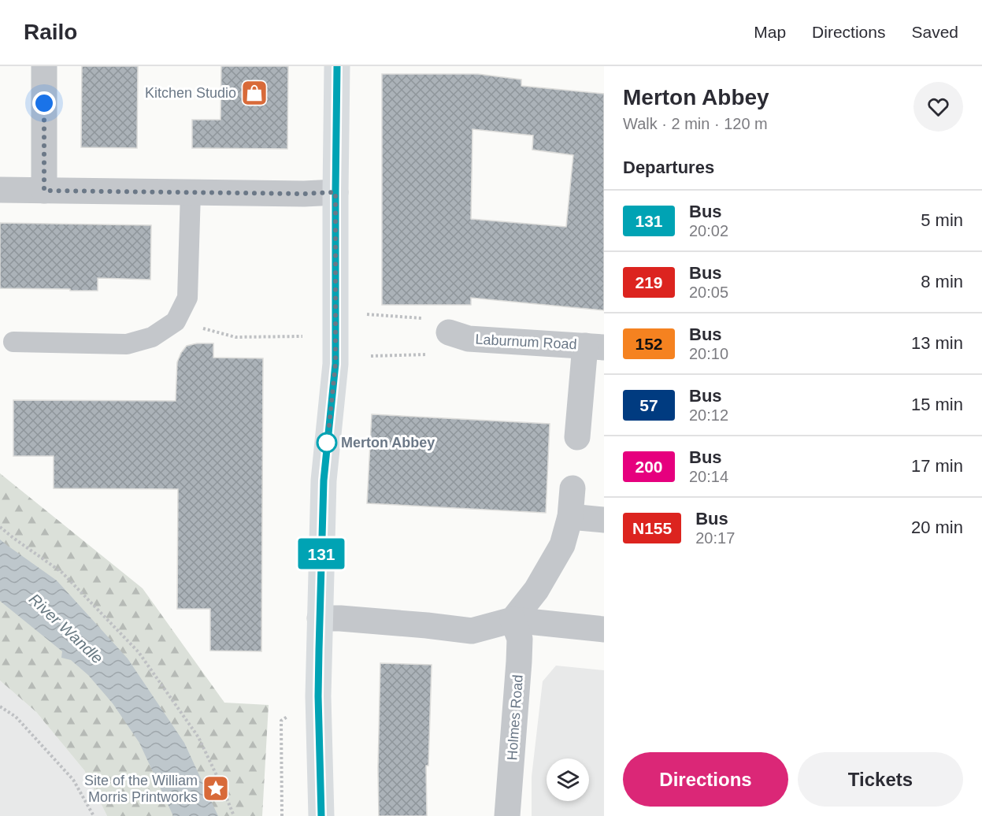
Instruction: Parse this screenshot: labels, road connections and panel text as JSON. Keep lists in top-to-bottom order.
{
  "streets": {
    "street": ["Laburnum Road", "Holmes Road"]
  },
  "water": ["River Wandle"],
  "places": {
    "shop": ["Kitchen Studio"],
    "other": ["Merton Abbey"],
    "place": ["Site of the William Morris Printworks"]
  },
  "lines": ["bus line 131"],
  "page": {
    "header": "Railo",
    "nav": ["Map", "Directions", "Saved"],
    "on_map": "131",
    "heading": [
      ["Merton Abbey", "Walk · 2 min · 120 m"],
      "Departures"
    ],
    "list": [
      {
        "mark": "131",
        "name": "Bus",
        "note": "20:02",
        "value": "5 min"
      },
      {
        "mark": "219",
        "name": "Bus",
        "note": "20:05",
        "value": "8 min"
      },
      {
        "mark": "152",
        "name": "Bus",
        "note": "20:10",
        "value": "13 min"
      },
      {
        "mark": "57",
        "name": "Bus",
        "note": "20:12",
        "value": "15 min"
      },
      {
        "mark": "200",
        "name": "Bus",
        "note": "20:14",
        "value": "17 min"
      },
      {
        "mark": "N155",
        "name": "Bus",
        "note": "20:17",
        "value": "20 min"
      }
    ],
    "buttons": ["Directions", "Tickets"]
  }
}
